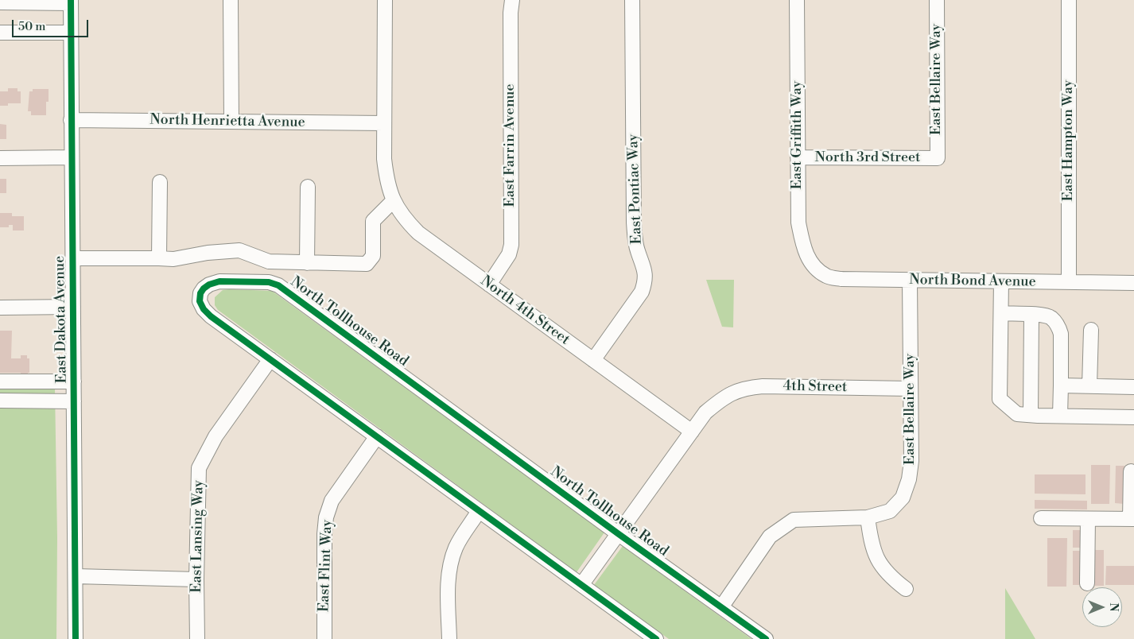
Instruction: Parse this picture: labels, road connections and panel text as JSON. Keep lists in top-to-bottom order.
{
  "streets": {
    "street": [
      "East Bellaire Way",
      "North Henrietta Avenue",
      "East Griffith Way",
      "East Hampton Way",
      "East Farrin Avenue",
      "North 3rd Street",
      "East Pontiac Way",
      "North Bond Avenue",
      "North 4th Street",
      "East Dakota Avenue",
      "North Tollhouse Road",
      "4th Street",
      "East Lansing Way",
      "East Flint Way"
    ]
  },
  "crossings": [
    ["East Bellaire Way", "North 3rd Street"],
    ["East Bellaire Way", "North Bond Avenue"],
    ["East Bellaire Way", "North Tollhouse Road"],
    ["East Bellaire Way", "4th Street"],
    ["North Henrietta Avenue", "North 4th Street"],
    ["North Henrietta Avenue", "East Dakota Avenue"],
    ["East Griffith Way", "North 3rd Street"],
    ["East Griffith Way", "North Bond Avenue"],
    ["East Hampton Way", "North Bond Avenue"],
    ["East Farrin Avenue", "North 4th Street"],
    ["East Pontiac Way", "North 4th Street"],
    ["North 4th Street", "4th Street"],
    ["North Tollhouse Road", "East Lansing Way"],
    ["North Tollhouse Road", "East Flint Way"]
  ],
  "scale_bar": "50 m",
  "north": "right"
}
